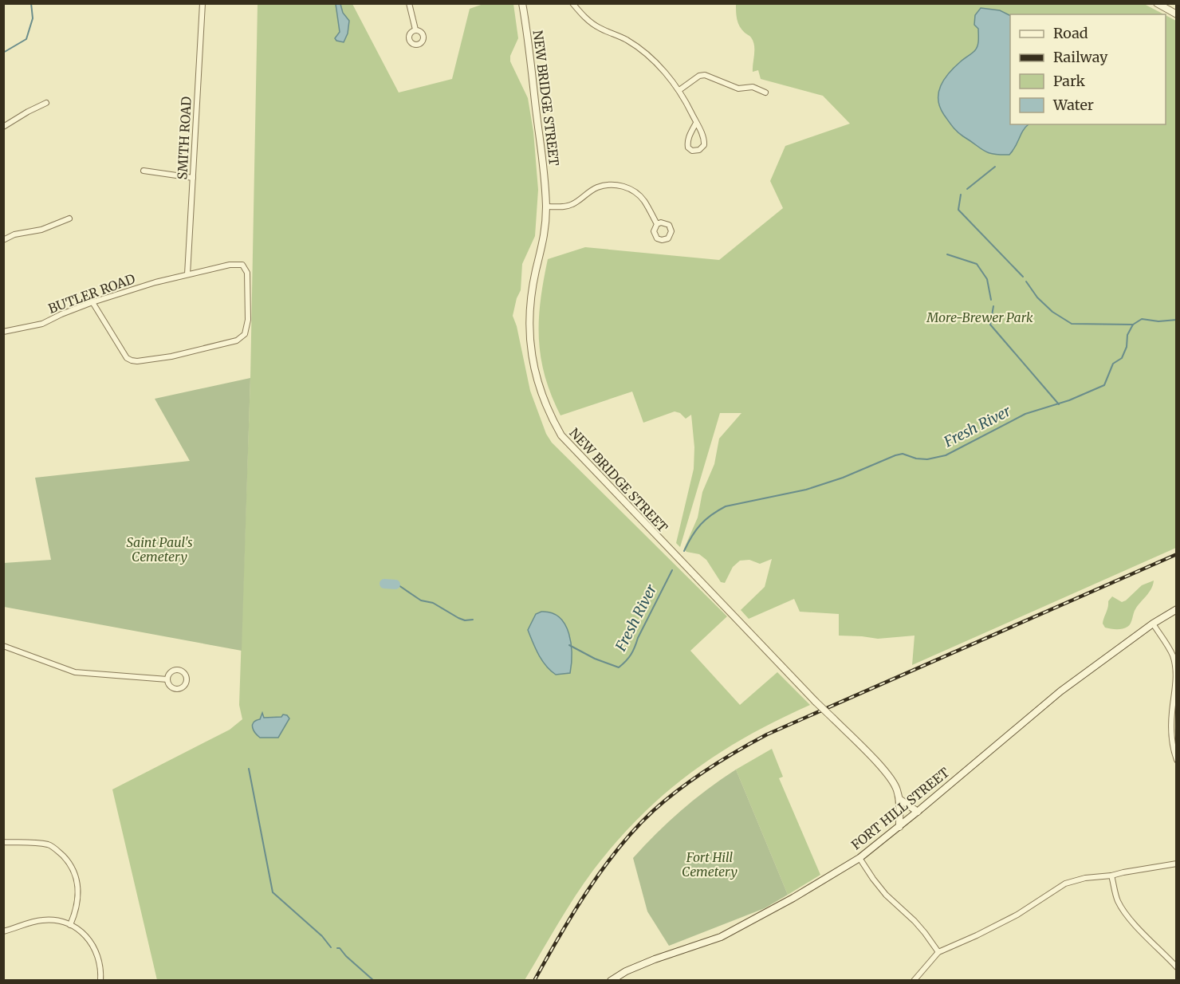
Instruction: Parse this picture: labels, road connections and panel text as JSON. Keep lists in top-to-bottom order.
{
  "streets": {
    "main road": ["FORT HILL STREET"],
    "street": ["NEW BRIDGE STREET", "SMITH ROAD", "BUTLER ROAD"]
  },
  "crossings": [
    ["NEW BRIDGE STREET", "FORT HILL STREET"],
    ["SMITH ROAD", "BUTLER ROAD"]
  ],
  "water": ["Fresh River"],
  "parks": ["More-Brewer Park", "Saint Paul's Cemetery", "Fort Hill Cemetery"],
  "legend": [
    "Road",
    "Railway",
    "Park",
    "Water"
  ]
}
